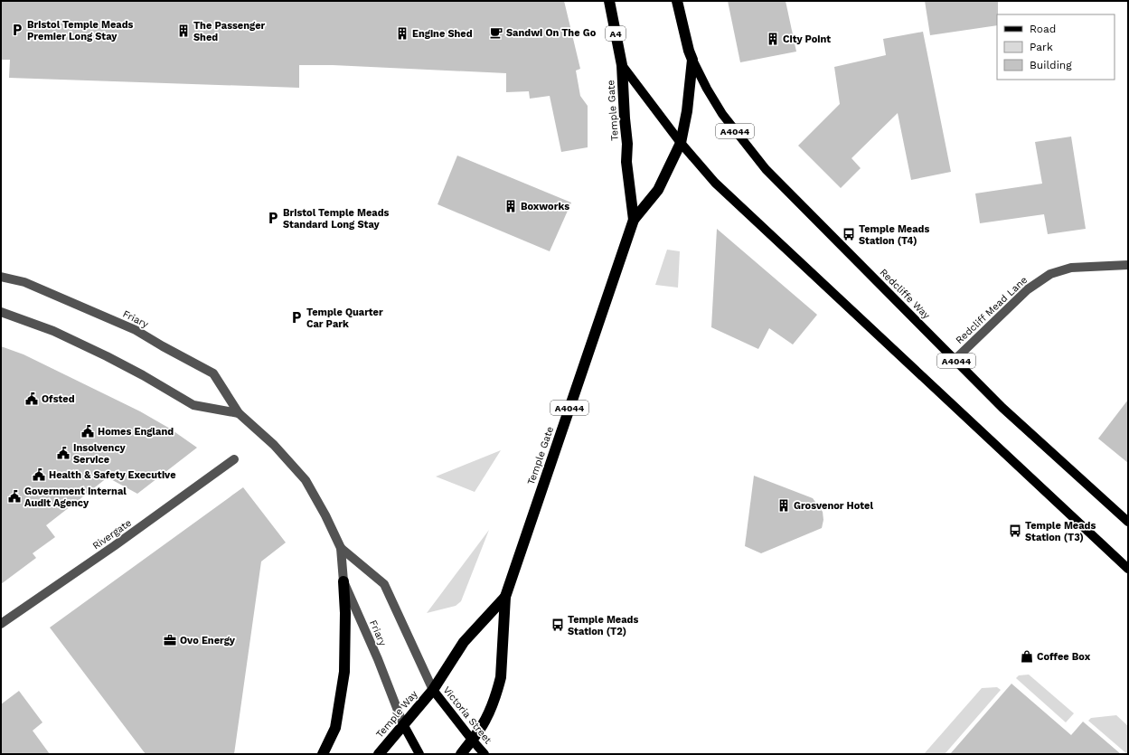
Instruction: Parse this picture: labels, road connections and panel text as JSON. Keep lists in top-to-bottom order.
{
  "streets": {
    "highway": [
      "A4",
      "Temple Gate",
      "A4044",
      "Temple Way"
    ],
    "main road": ["Redcliffe Way", "Victoria Street"],
    "street": ["Redcliff Mead Lane", "Friary", "Rivergate"]
  },
  "crossings": [
    ["Temple Gate", "A4044"],
    ["Temple Gate", "Redcliffe Way"],
    ["Temple Gate", "Friary"],
    ["Temple Gate", "Temple Way"],
    ["Temple Gate", "Victoria Street"],
    ["A4044", "Victoria Street"],
    ["Redcliffe Way", "Redcliff Mead Lane"],
    ["Friary", "Temple Way"],
    ["Friary", "Victoria Street"],
    ["Temple Way", "Victoria Street"]
  ],
  "places": {
    "parking": ["Bristol Temple Meads Premier Long Stay", "Bristol Temple Meads Standard Long Stay", "Temple Quarter Car Park"],
    "building": [
      "The Passenger Shed",
      "Engine Shed",
      "City Point",
      "Boxworks",
      "Grosvenor Hotel"
    ],
    "cafe": ["Sandwi On The Go"],
    "bus stop": ["Temple Meads Station (T4)", "Temple Meads Station (T3)", "Temple Meads Station (T2)"],
    "public building": [
      "Ofsted",
      "Homes England",
      "Insolvency Service",
      "Health & Safety Executive",
      "Government Internal Audit Agency"
    ],
    "office": ["Ovo Energy"],
    "shop": ["Coffee Box"]
  },
  "legend": ["Road", "Park", "Building"]
}
